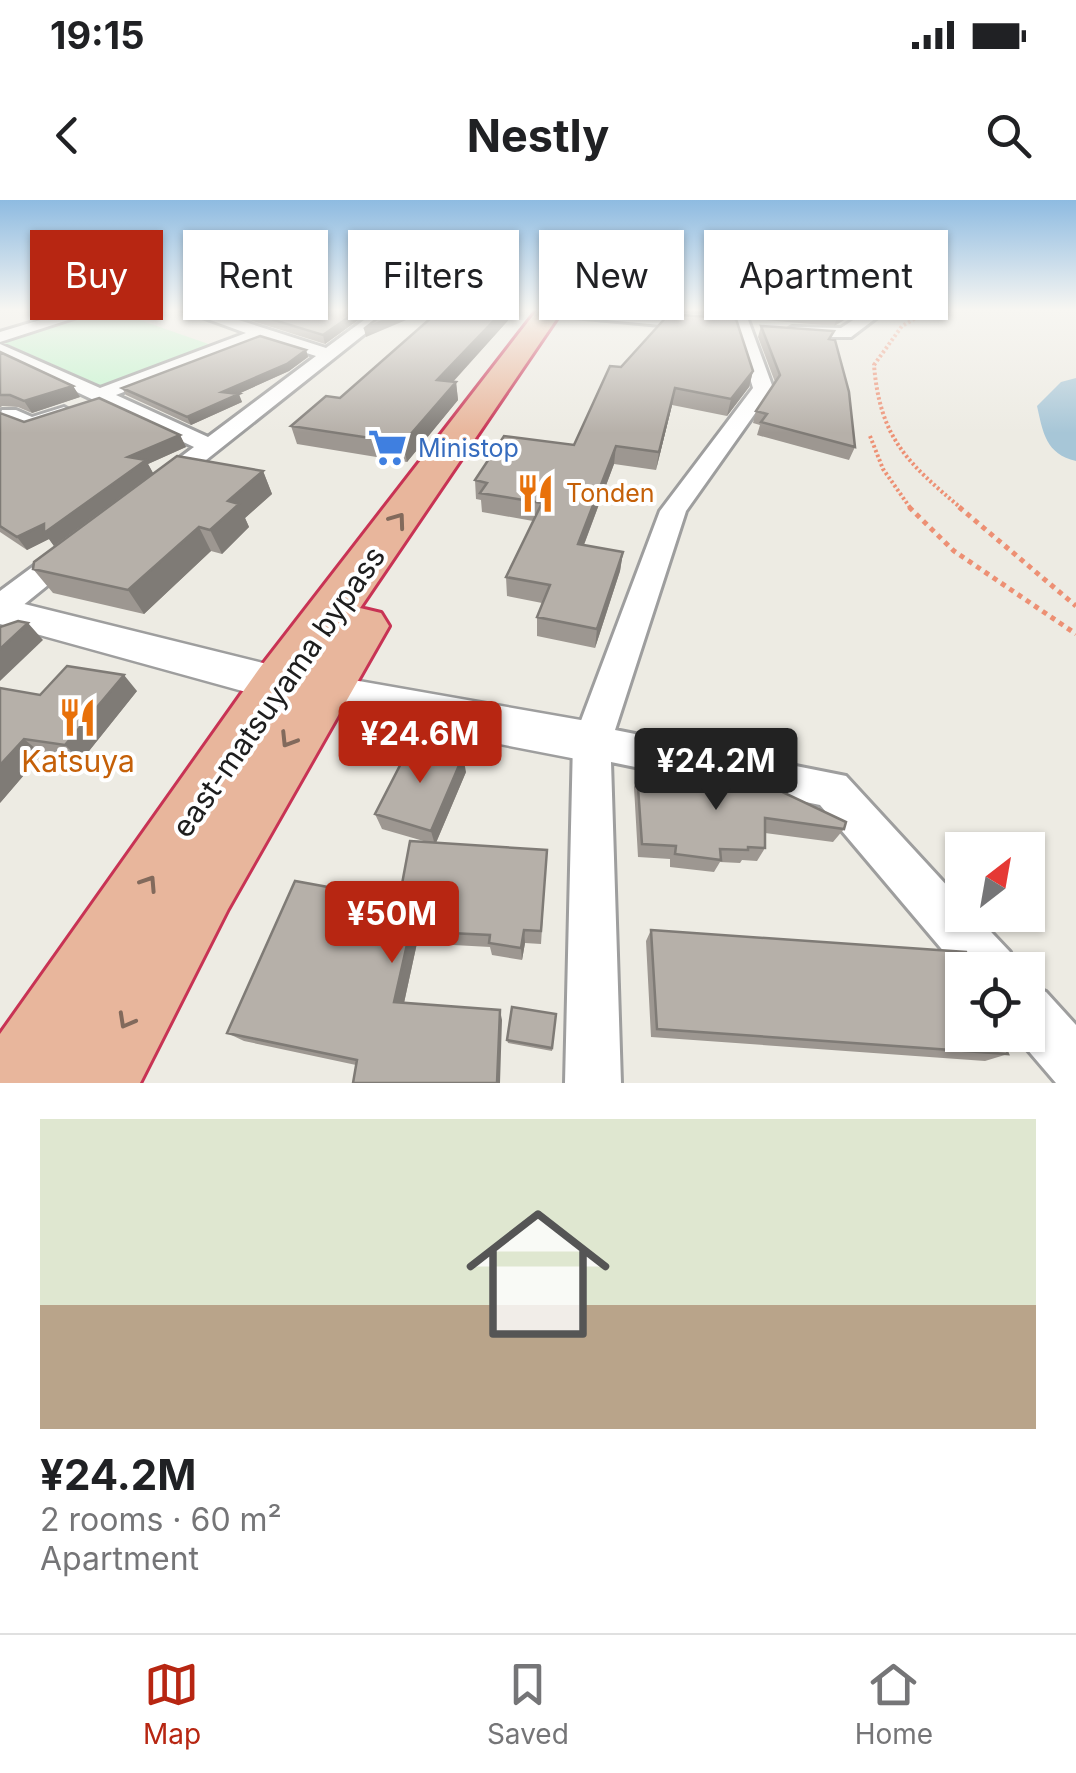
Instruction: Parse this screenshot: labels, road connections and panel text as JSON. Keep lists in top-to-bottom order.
{
  "streets": {
    "highway": ["east-matsuyama bypass"]
  },
  "places": {
    "supermarket": ["Ministop"],
    "restaurant": ["Tonden", "Katsuya"]
  },
  "north": "top right",
  "page": {
    "status": "19:15",
    "header": "Nestly",
    "chip": [
      "Buy",
      "Rent",
      "Filters",
      "New",
      "Apartment"
    ],
    "price": ["¥24.6M", "¥24.2M", "¥50M"],
    "list": [
      {
        "name": "¥24.2M",
        "note": "2 rooms · 60 m² · Apartment"
      }
    ],
    "tabs": ["Map", "Saved", "Home"]
  }
}
